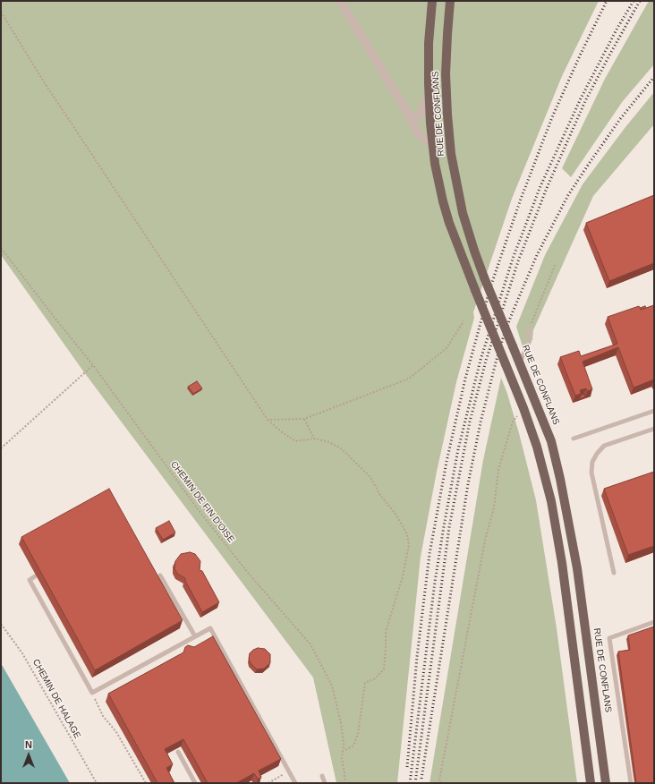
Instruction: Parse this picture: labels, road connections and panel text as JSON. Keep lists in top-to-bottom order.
{
  "streets": {
    "main road": ["RUE DE CONFLANS"],
    "path": ["CHEMIN DE FIN D'OISE", "CHEMIN DE HALAGE"]
  },
  "north": "top"
}
